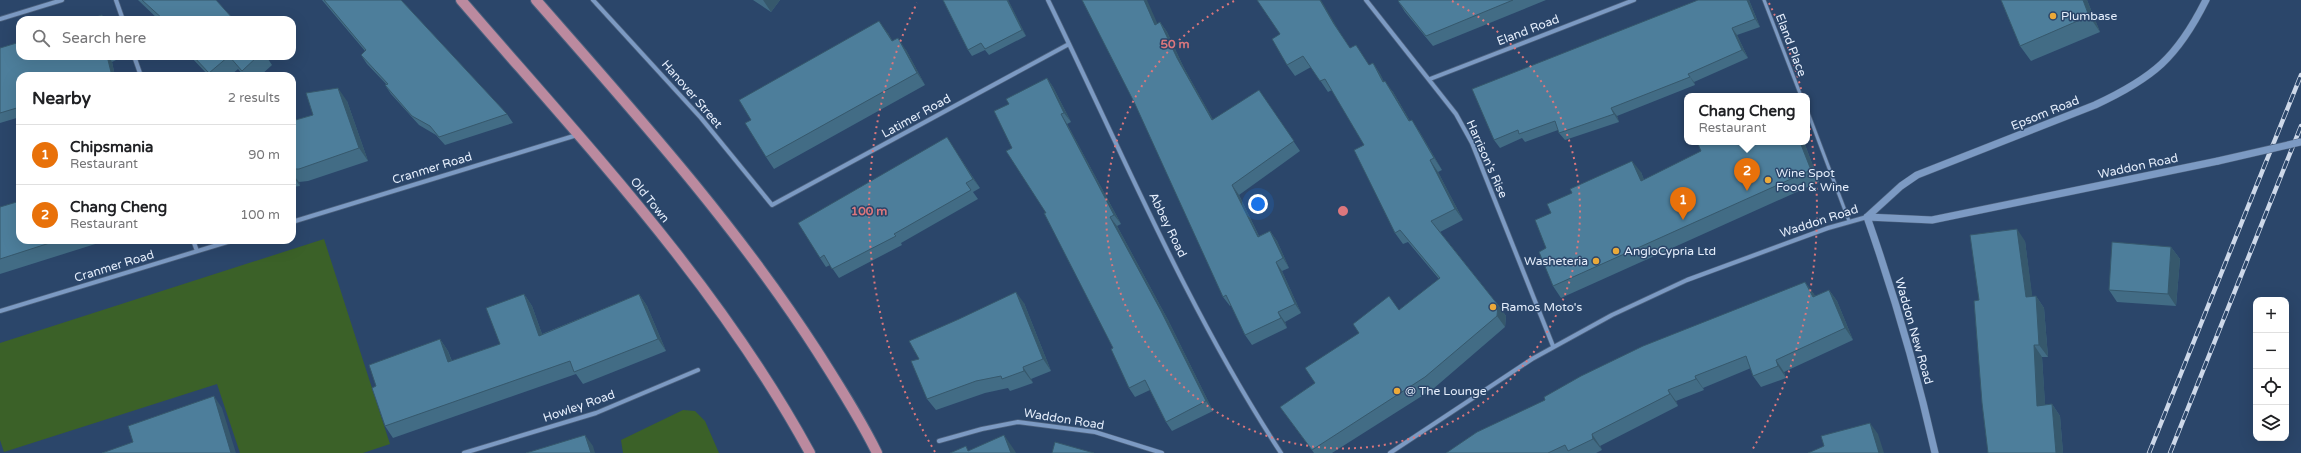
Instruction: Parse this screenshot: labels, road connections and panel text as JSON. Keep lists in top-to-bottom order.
{
  "streets": {
    "main road": ["Old Town"],
    "street": [
      "Eland Road",
      "Hanover Street",
      "Epsom Road",
      "Latimer Road",
      "Harrison's Rise",
      "Waddon Road",
      "Cranmer Road",
      "Abbey Road",
      "Waddon New Road",
      "Howley Road"
    ],
    "lane": ["Eland Place"]
  },
  "crossings": [
    ["Eland Road", "Harrison's Rise"],
    ["Hanover Street", "Latimer Road"],
    ["Epsom Road", "Waddon Road"],
    ["Epsom Road", "Waddon New Road"],
    ["Latimer Road", "Abbey Road"],
    ["Harrison's Rise", "Waddon Road"],
    ["Waddon Road", "Waddon New Road"],
    ["Cranmer Road", "Old Town"]
  ],
  "places": [
    "Plumbase",
    "Wine Spot Food & Wine",
    "AngloCypria Ltd",
    "Washeteria",
    "Ramos Moto's",
    "@ The Lounge"
  ],
  "page": {
    "search": "Search here",
    "heading": ["Nearby", "2 results"],
    "popup": ["Chang Cheng", "Restaurant"],
    "list": [
      {
        "mark": "1",
        "name": "Chipsmania",
        "note": "Restaurant",
        "value": "90 m"
      },
      {
        "mark": "2",
        "name": "Chang Cheng",
        "note": "Restaurant",
        "value": "100 m"
      }
    ],
    "pins": ["2", "1"],
    "map_buttons": ["+", "−"]
  },
  "rings": ["50 m", "100 m"]
}
